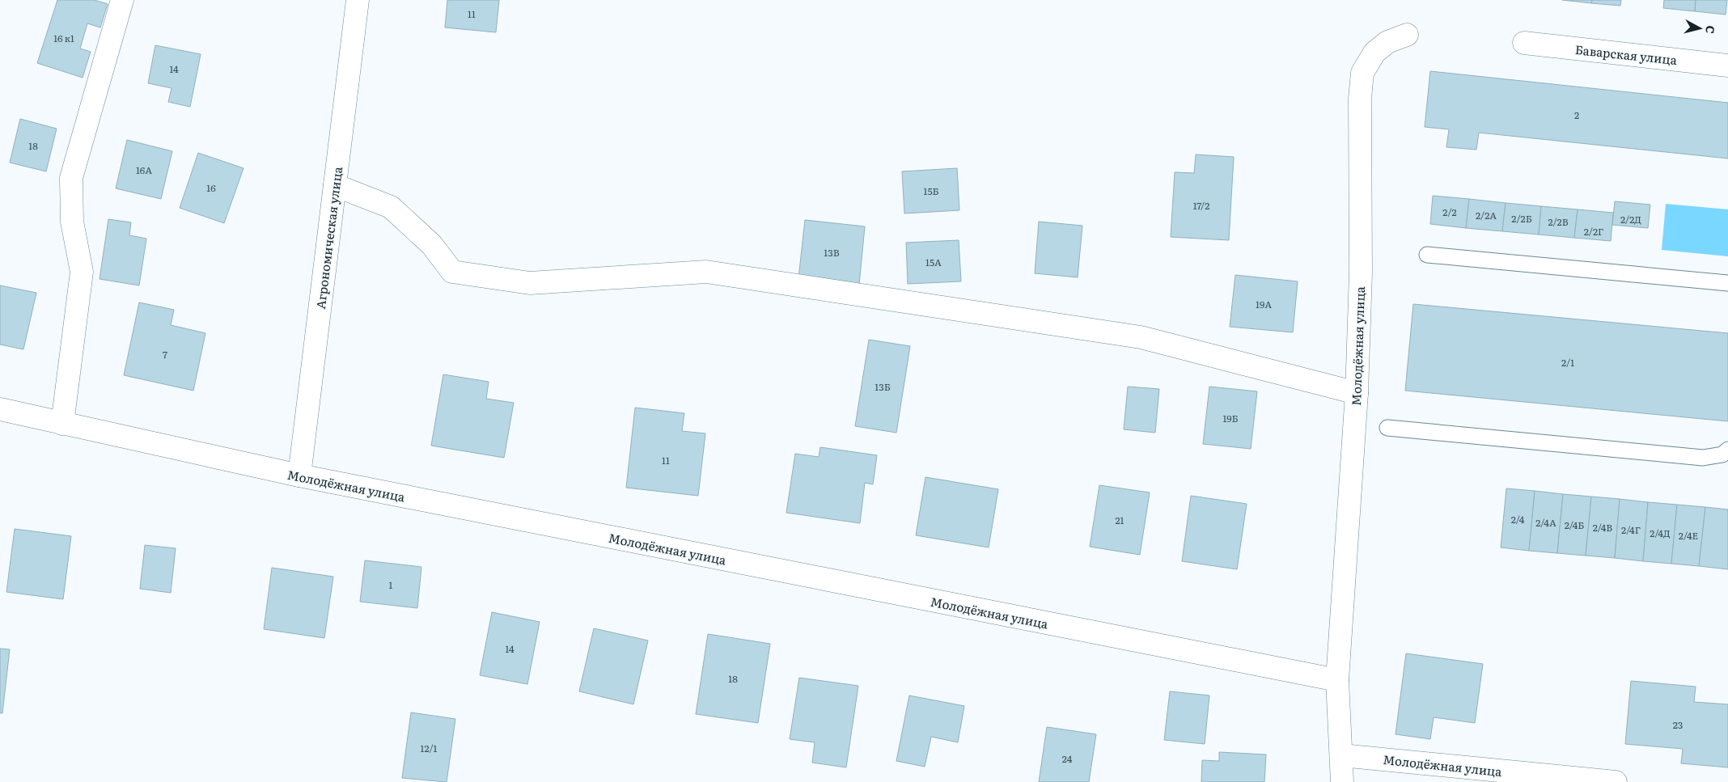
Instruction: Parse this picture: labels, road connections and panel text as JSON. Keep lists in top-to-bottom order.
{
  "streets": {
    "street": ["Баварская улица", "Агрономическая улица", "Молодёжная улица"]
  },
  "crossings": [
    ["Агрономическая улица", "Молодёжная улица"]
  ],
  "house_numbers": [
    "11",
    "16 к1",
    "14",
    "2",
    "18",
    "16А",
    "16",
    "15Б",
    "17/2",
    "2/2",
    "2/2А",
    "2/2Б",
    "2/2Д",
    "2/2В",
    "2/2Г",
    "13В",
    "15А",
    "19А",
    "7",
    "2/1",
    "13Б",
    "19Б",
    "11",
    "2/4",
    "21",
    "2/4А",
    "2/4Б",
    "2/4В",
    "2/4Г",
    "2/4Д",
    "2/4Е",
    "1",
    "14",
    "18",
    "23",
    "12/1",
    "24"
  ],
  "north": "right"
}
